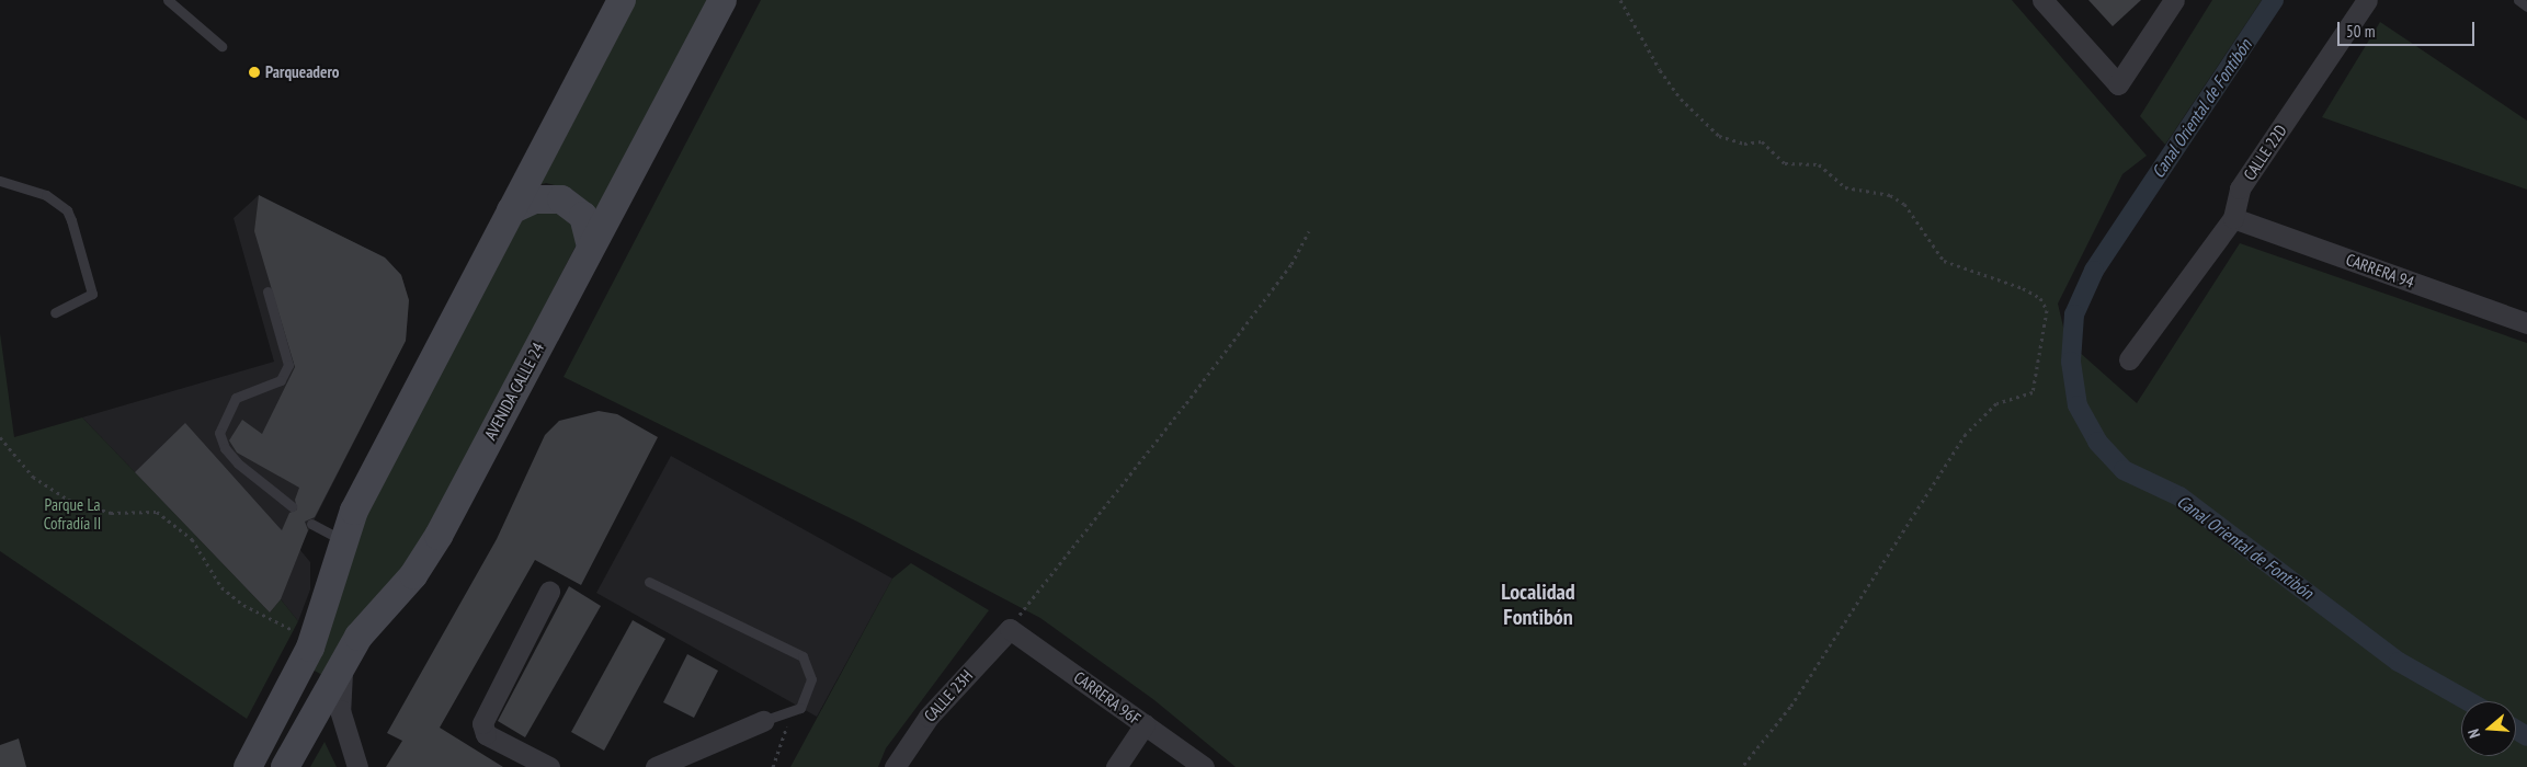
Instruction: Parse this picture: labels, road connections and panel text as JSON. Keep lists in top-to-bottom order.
{
  "streets": {
    "main road": ["AVENIDA CALLE 24"],
    "street": [
      "CALLE 22D",
      "CARRERA 94",
      "CALLE 23H",
      "CARRERA 96F"
    ]
  },
  "crossings": [
    ["CALLE 22D", "CARRERA 94"],
    ["CALLE 23H", "CARRERA 96F"]
  ],
  "districts": ["Localidad Fontibón"],
  "water": ["Canal Oriental de Fontibón"],
  "parks": ["Parque La Cofradía II"],
  "places": ["Parqueadero"],
  "scale_bar": "50 m",
  "north": "left"
}
